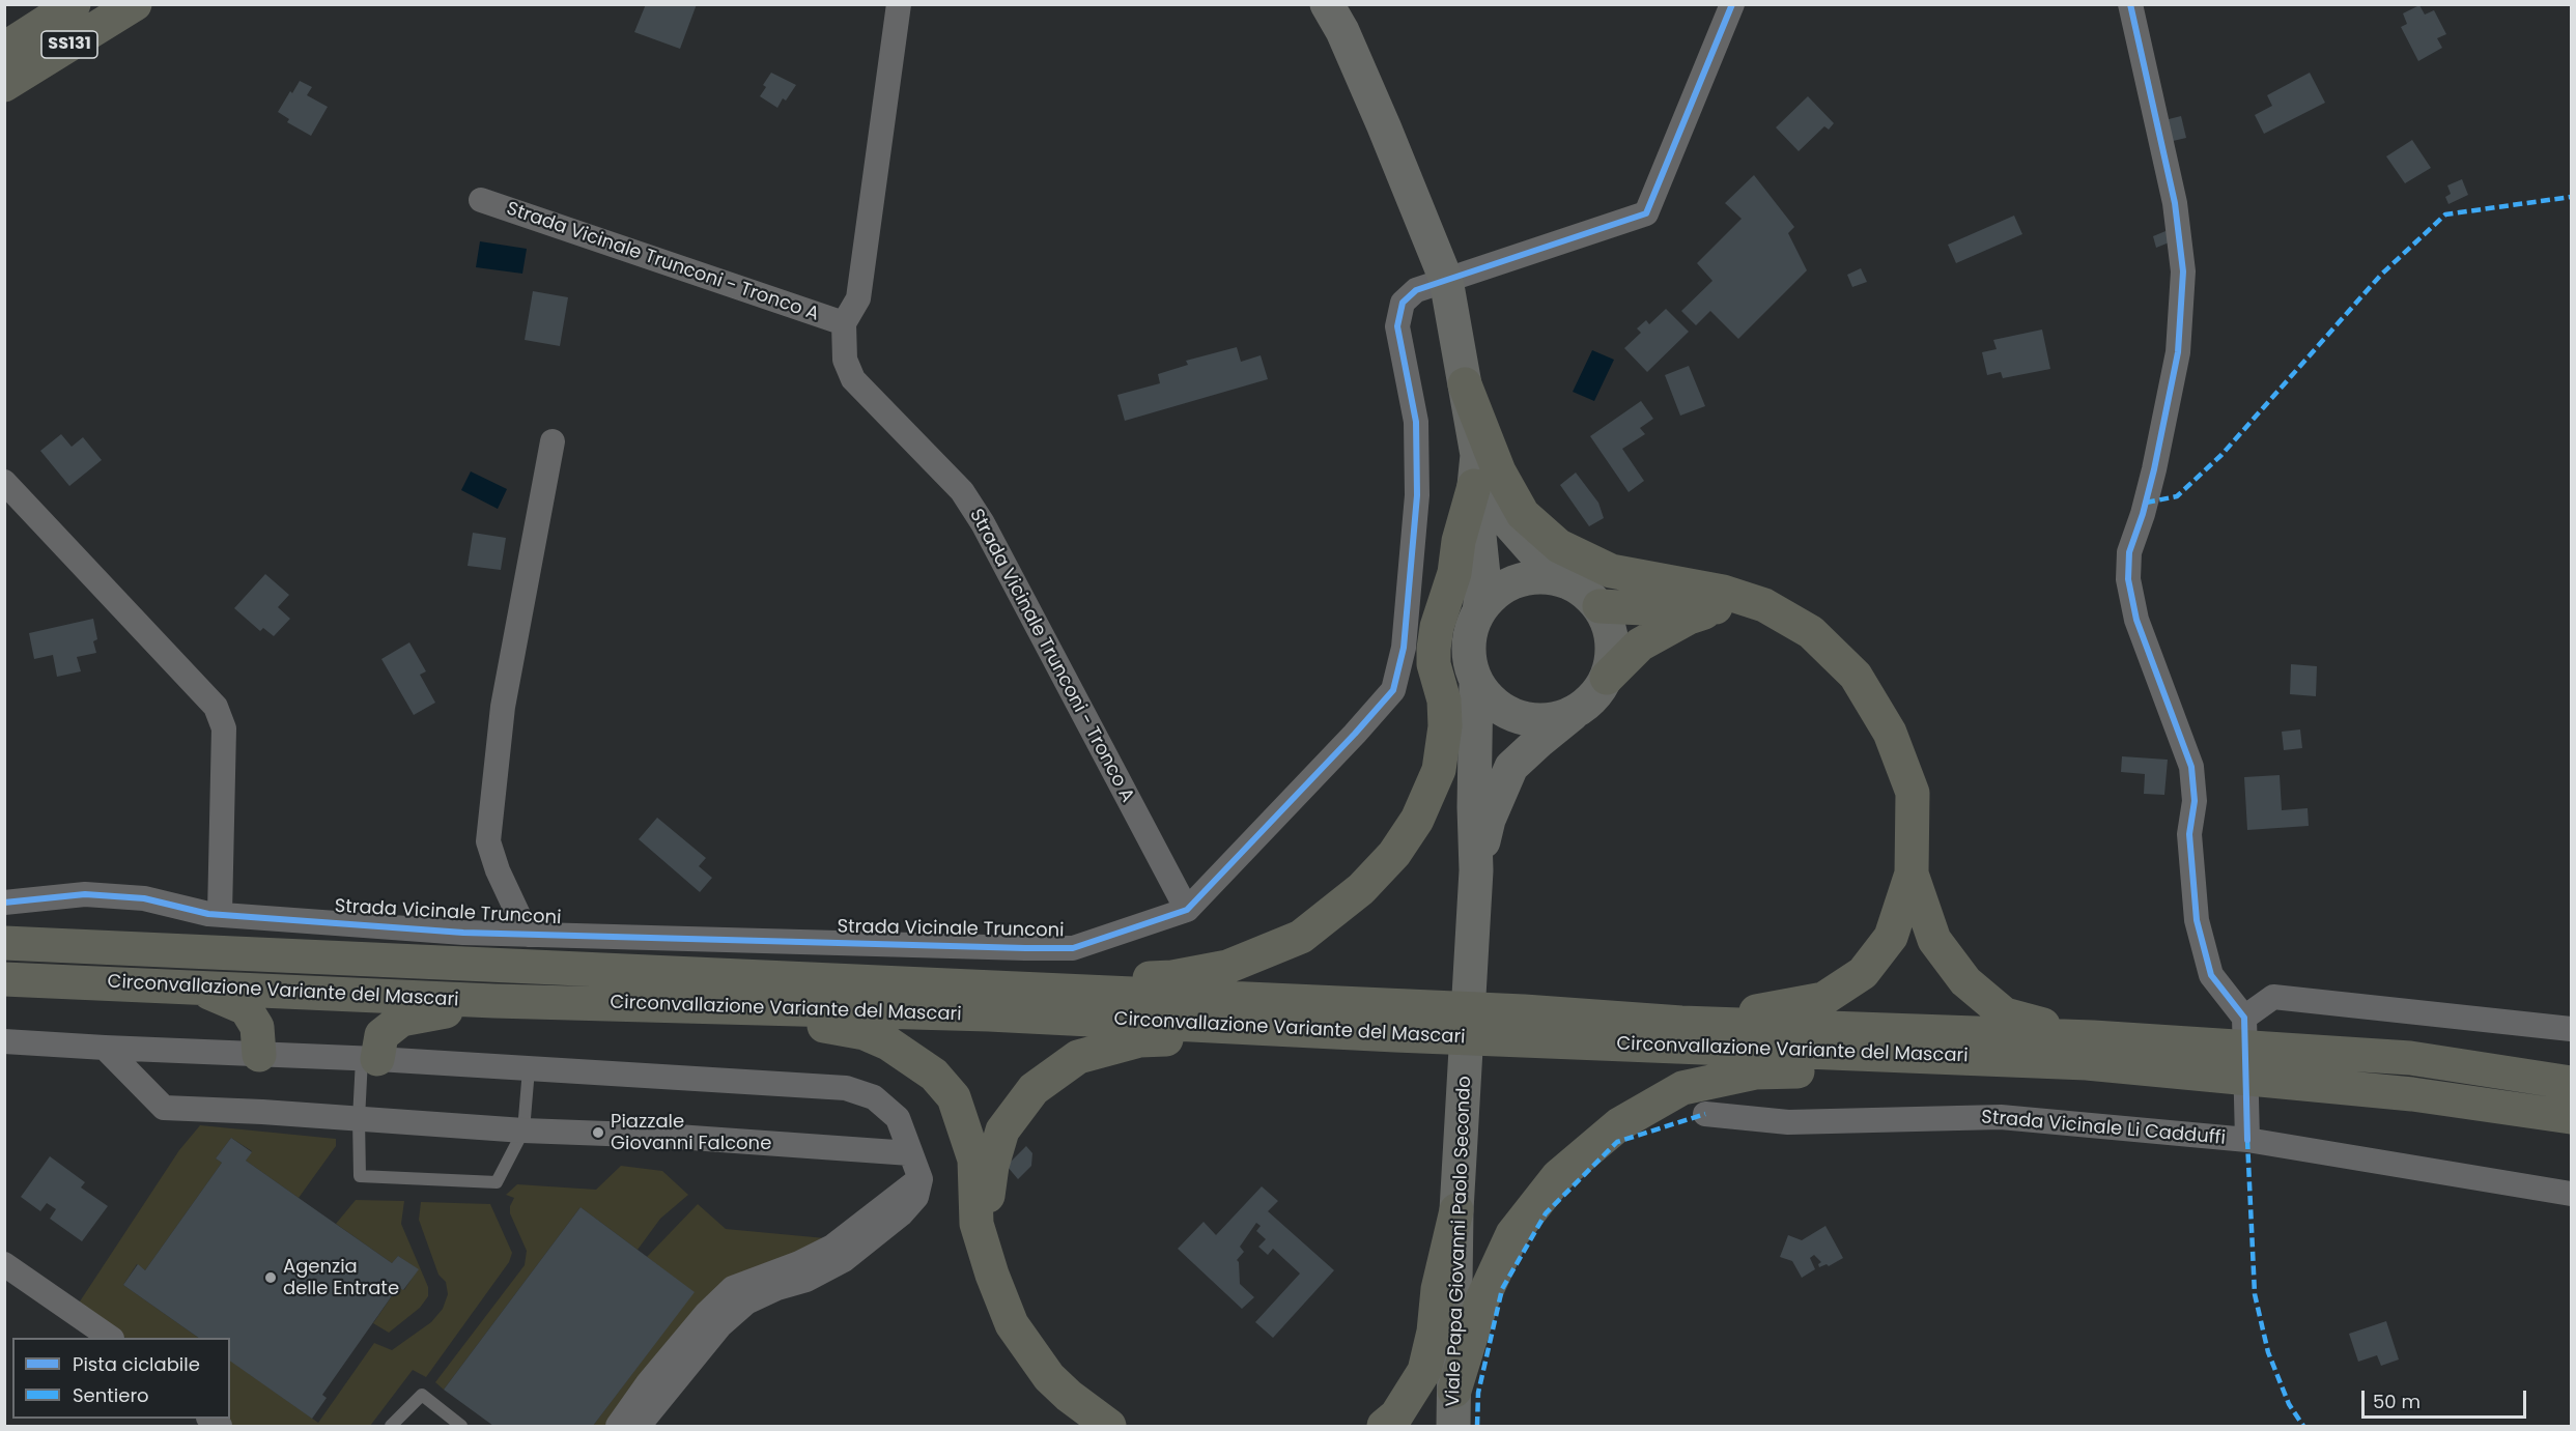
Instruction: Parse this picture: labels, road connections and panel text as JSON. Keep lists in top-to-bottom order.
{
  "streets": {
    "highway": ["SS131", "Circonvallazione Variante del Mascari"],
    "main road": ["Viale Papa Giovanni Paolo Secondo"],
    "street": ["Strada Vicinale Trunconi - Tronco A", "Strada Vicinale Trunconi", "Strada Vicinale Li Cadduffi"]
  },
  "crossings": [
    ["Strada Vicinale Trunconi - Tronco A", "Strada Vicinale Trunconi"]
  ],
  "places": ["Piazzale Giovanni Falcone", "Agenzia delle Entrate"],
  "legend": ["Pista ciclabile", "Sentiero"],
  "scale_bar": "50 m"
}
